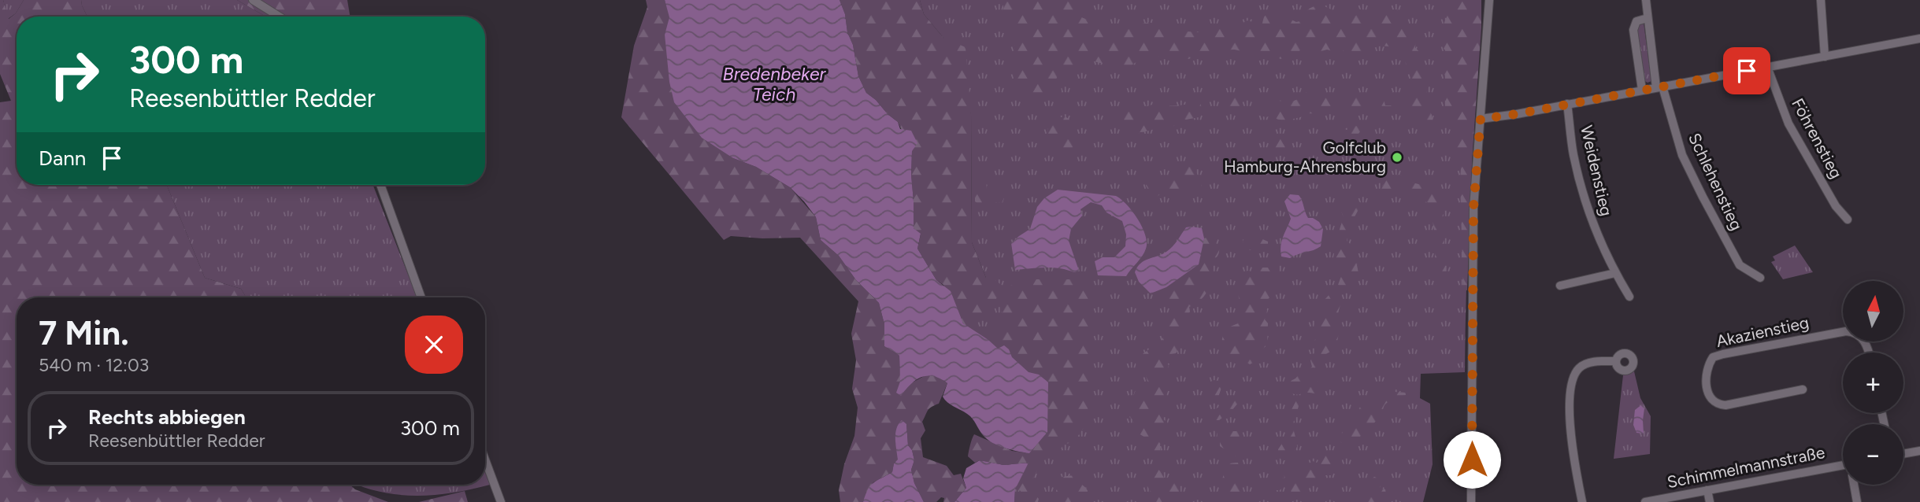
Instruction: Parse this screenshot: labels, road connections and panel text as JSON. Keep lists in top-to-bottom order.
{
  "streets": {
    "street": [
      "Föhrenstieg",
      "Weidenstieg",
      "Schlehenstieg",
      "Akazienstieg",
      "Schimmelmannstraße"
    ]
  },
  "water": ["Bredenbeker Teich"],
  "places": ["Golfclub Hamburg-Ahrensburg"],
  "north": "top",
  "page": {
    "turn": ["300 m", "Reesenbüttler Redder"],
    "then": "Dann",
    "map_buttons": ["+", "−"],
    "heading": ["7 Min.", "540 m · 12:03"],
    "list": [
      {
        "name": "Rechts abbiegen",
        "note": "Reesenbüttler Redder",
        "value": "300 m"
      }
    ]
  }
}
